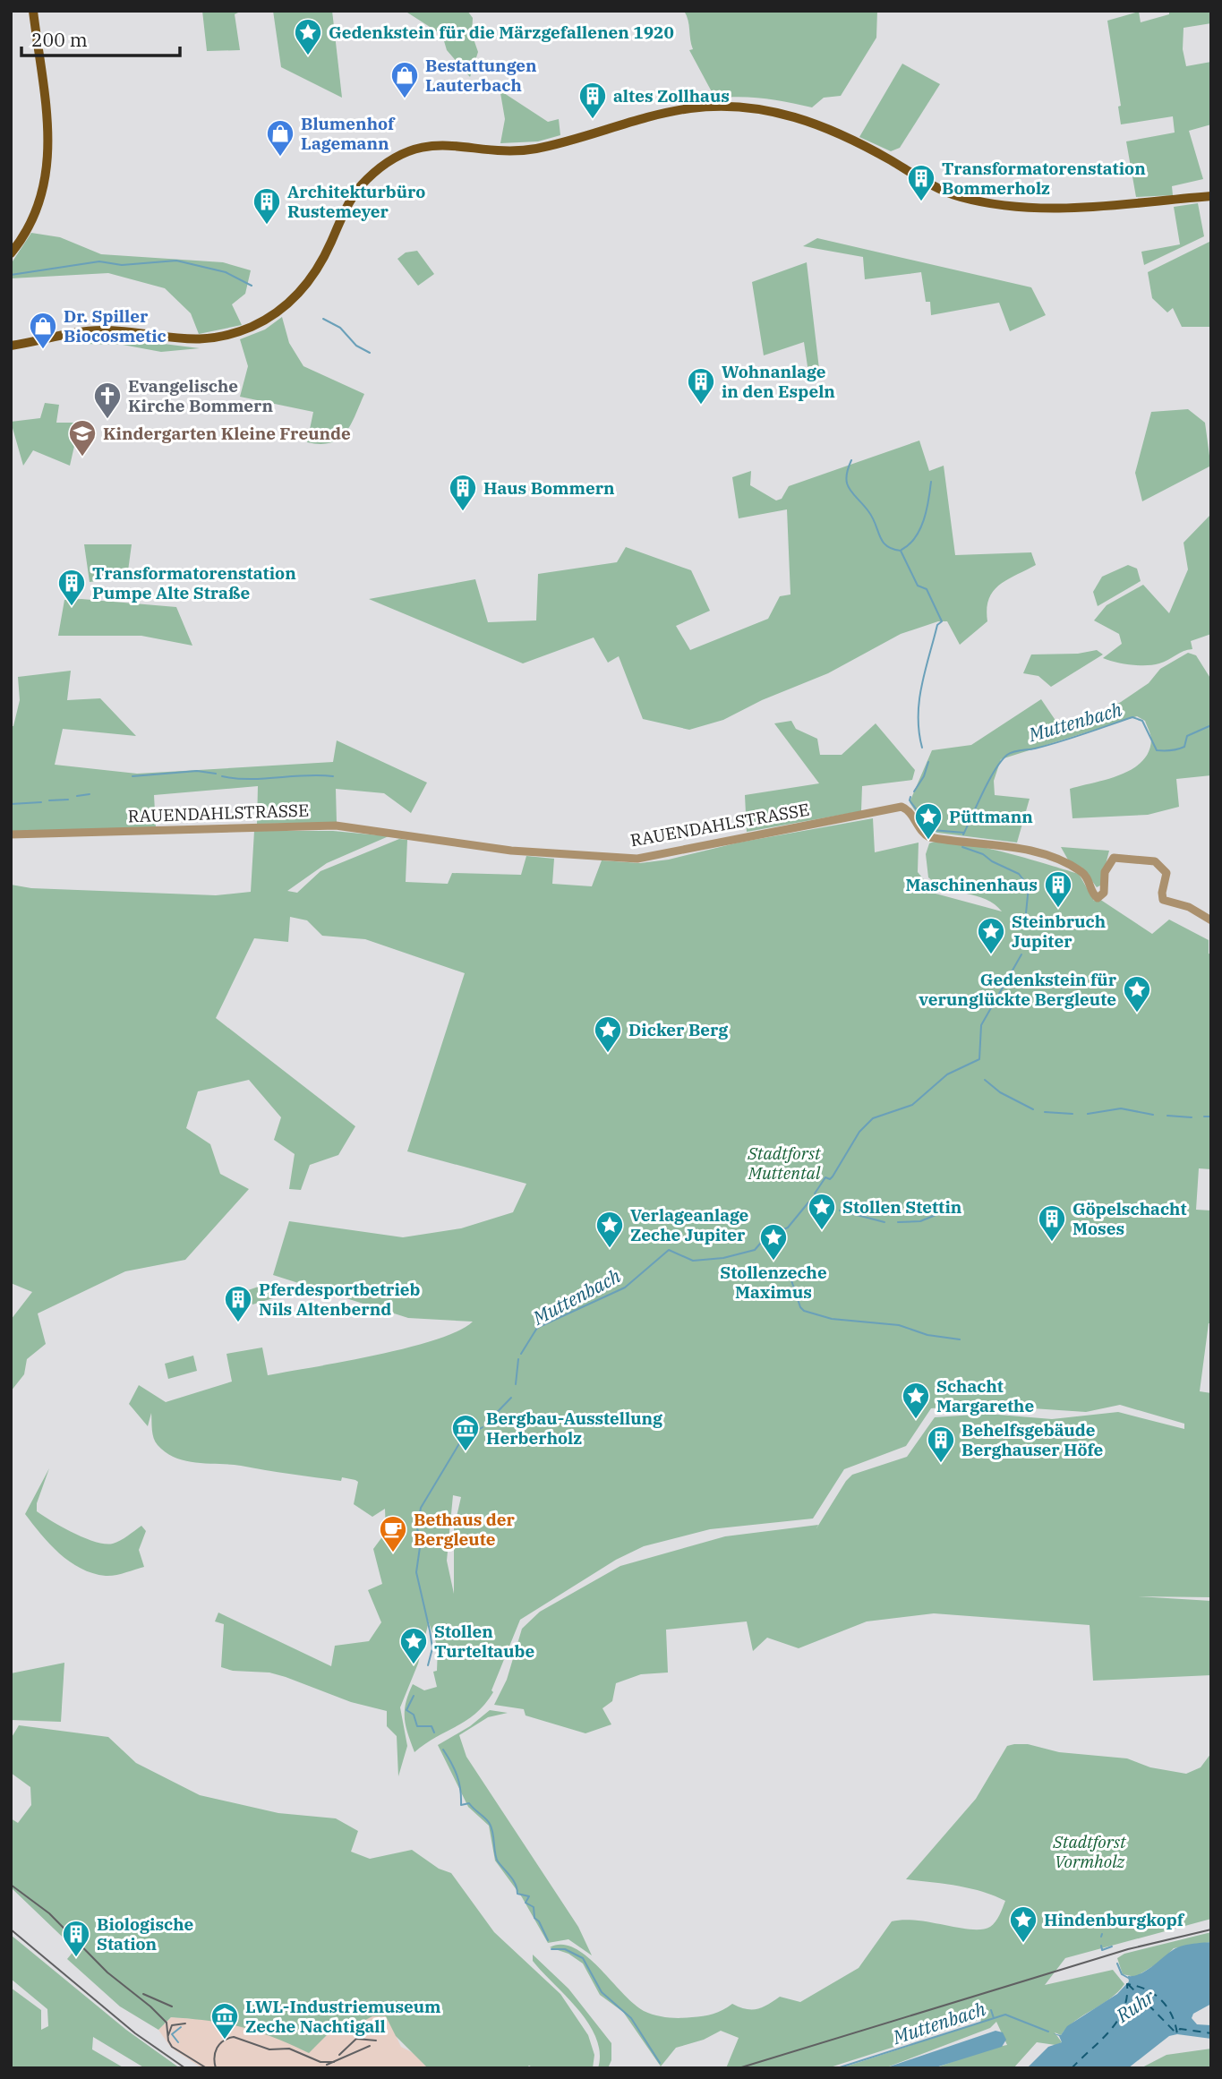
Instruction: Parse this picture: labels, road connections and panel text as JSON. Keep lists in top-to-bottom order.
{
  "streets": {
    "street": ["RAUENDAHLSTRASSE"]
  },
  "water": ["Muttenbach", "Ruhr"],
  "parks": ["Stadtforst Muttental", "Stadtforst Vormholz"],
  "places": {
    "place": [
      "Gedenkstein für die Märzgefallenen 1920",
      "Püttmann",
      "Steinbruch Jupiter",
      "Gedenkstein für verunglückte Bergleute",
      "Dicker Berg",
      "Stollen Stettin",
      "Verlageanlage Zeche Jupiter",
      "Stollenzeche Maximus",
      "Schacht Margarethe",
      "Stollen Turteltaube",
      "Hindenburgkopf"
    ],
    "shop": ["Bestattungen Lauterbach", "Blumenhof Lagemann", "Dr. Spiller Biocosmetic"],
    "building": [
      "altes Zollhaus",
      "Transformatorenstation Bommerholz",
      "Architekturbüro Rustemeyer",
      "Wohnanlage in den Espeln",
      "Haus Bommern",
      "Transformatorenstation Pumpe Alte Straße",
      "Maschinenhaus",
      "Göpelschacht Moses",
      "Pferdesportbetrieb Nils Altenbernd",
      "Behelfsgebäude Berghauser Höfe",
      "Biologische Station"
    ],
    "church": ["Evangelische Kirche Bommern"],
    "school or university": ["Kindergarten Kleine Freunde"],
    "museum": ["Bergbau-Ausstellung Herberholz", "LWL-Industriemuseum Zeche Nachtigall"],
    "cafe": ["Bethaus der Bergleute"]
  },
  "scale_bar": "200 m"
}
